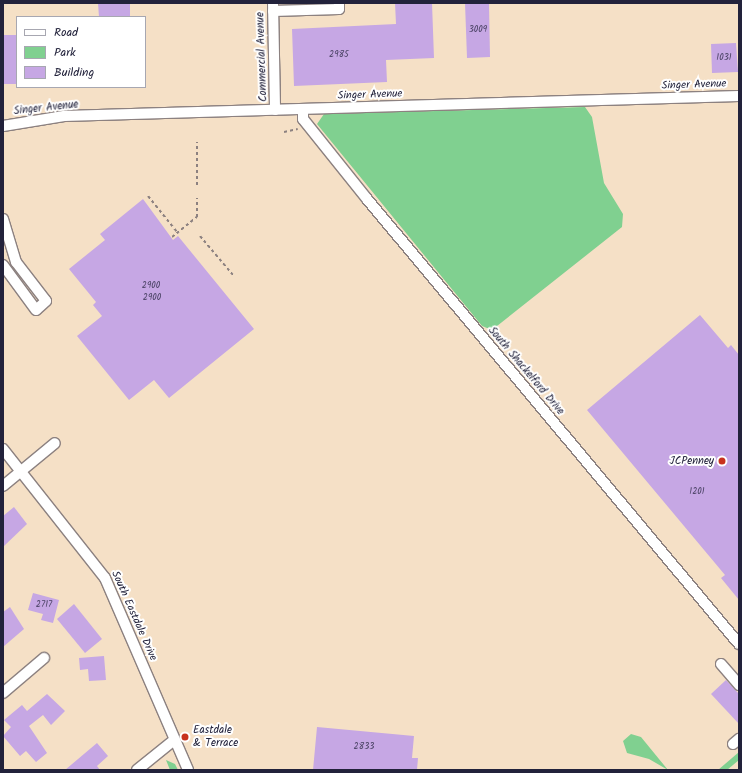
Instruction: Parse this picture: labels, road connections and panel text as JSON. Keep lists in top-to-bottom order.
{
  "streets": {
    "street": [
      "Commercial Avenue",
      "Singer Avenue",
      "South Shackelford Drive",
      "South Eastdale Drive"
    ]
  },
  "crossings": [
    ["Commercial Avenue", "Singer Avenue"],
    ["Singer Avenue", "South Shackelford Drive"]
  ],
  "places": ["JCPenney", "Eastdale & Terrace"],
  "house_numbers": [
    "3009",
    "2985",
    "1031",
    "2900",
    "2900",
    "1201",
    "2717",
    "2833"
  ],
  "legend": ["Road", "Park", "Building"]
}
